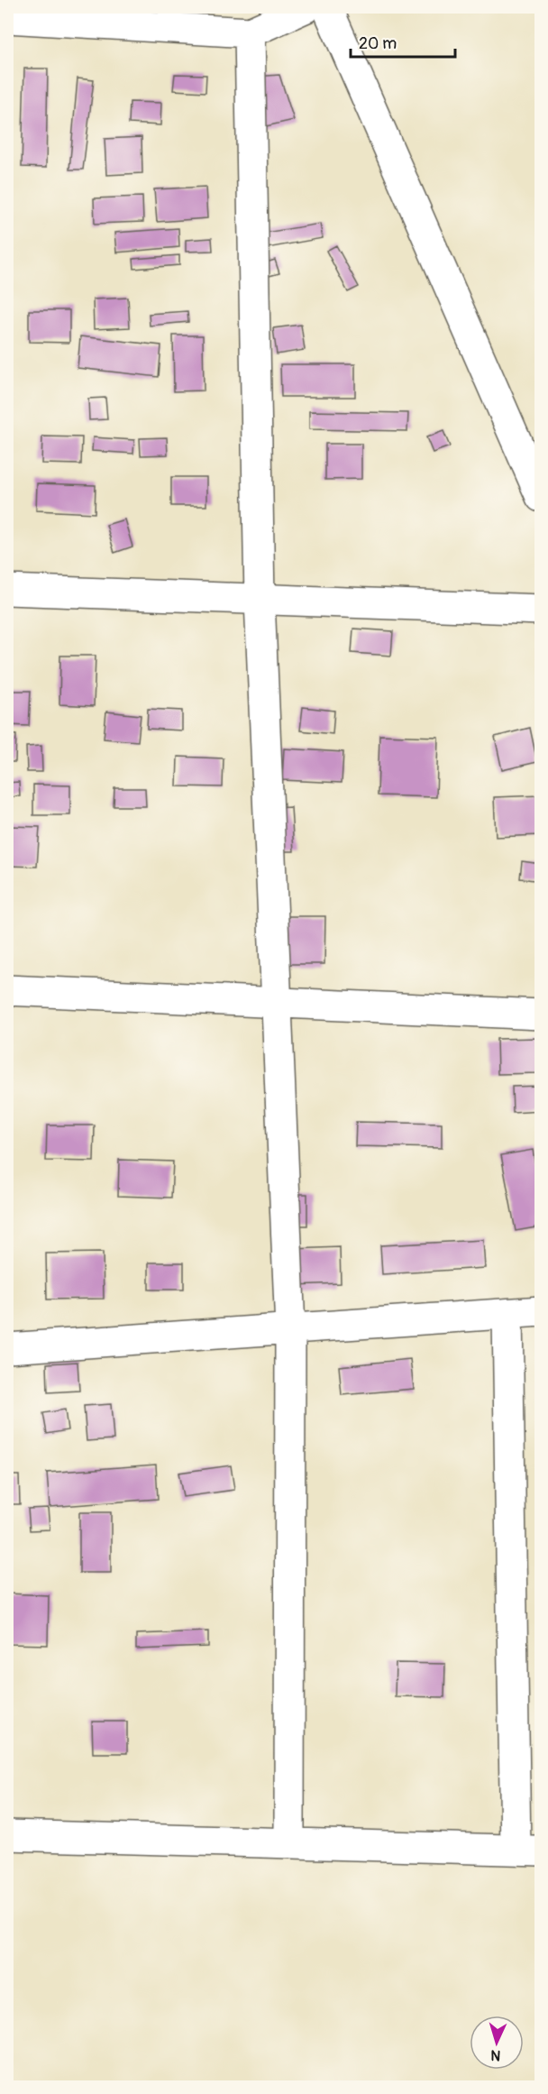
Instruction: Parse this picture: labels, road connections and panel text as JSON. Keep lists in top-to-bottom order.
{
  "scale_bar": "20 m",
  "north": "bottom"
}
